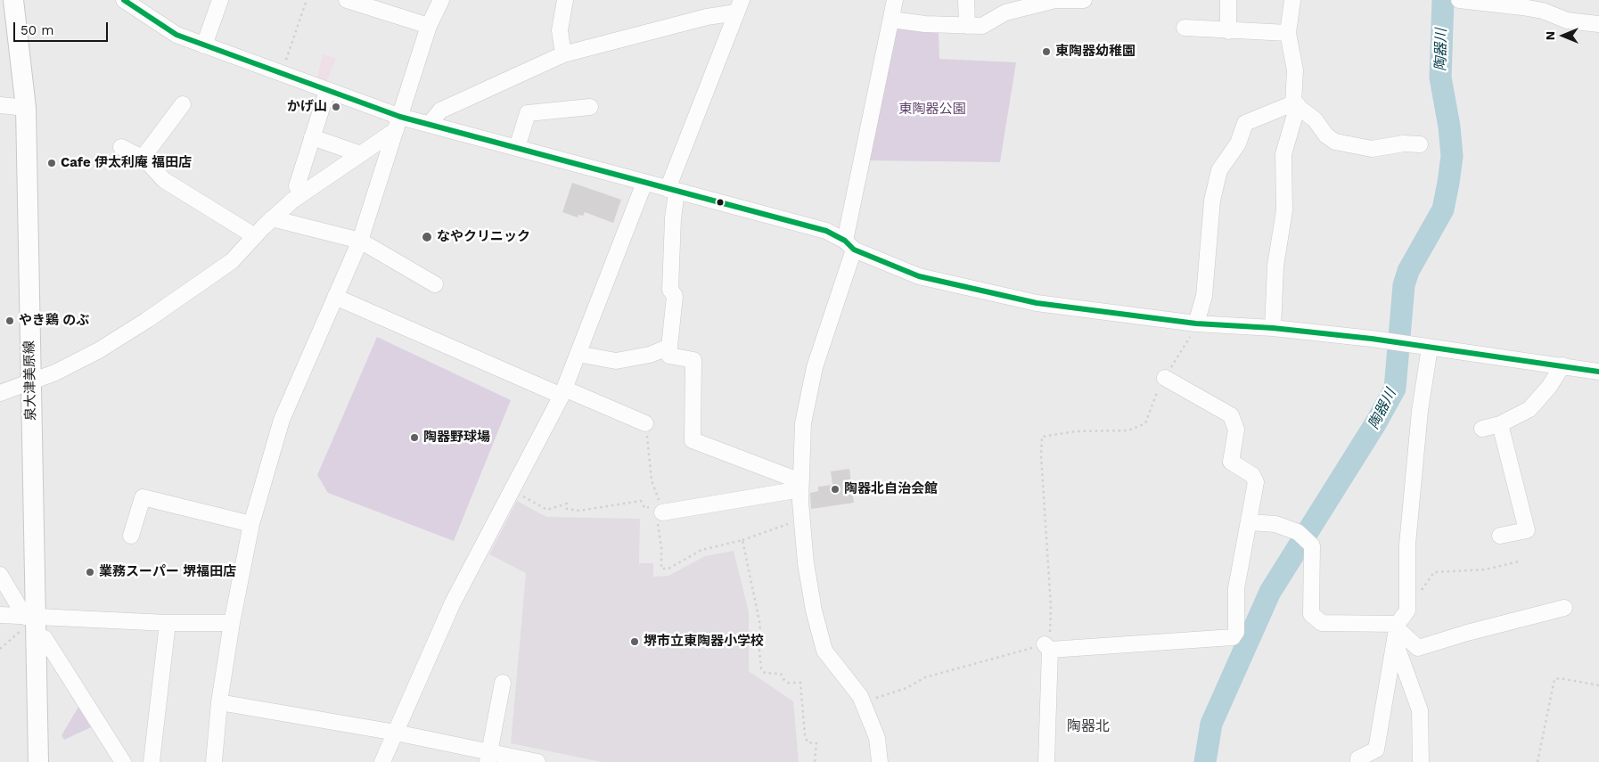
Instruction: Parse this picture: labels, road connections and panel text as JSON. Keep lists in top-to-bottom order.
{
  "streets": {
    "main road": ["泉大津美原線"]
  },
  "districts": ["陶器北"],
  "water": ["陶器川"],
  "parks": ["東陶器公園"],
  "places": [
    "東陶器幼稚園",
    "かげ山",
    "Cafe 伊太利庵 福田店",
    "なやクリニック",
    "やき鶏 のぶ",
    "陶器野球場",
    "陶器北自治会館",
    "業務スーパー 堺福田店",
    "堺市立東陶器小学校"
  ],
  "scale_bar": "50 m",
  "north": "left"
}
